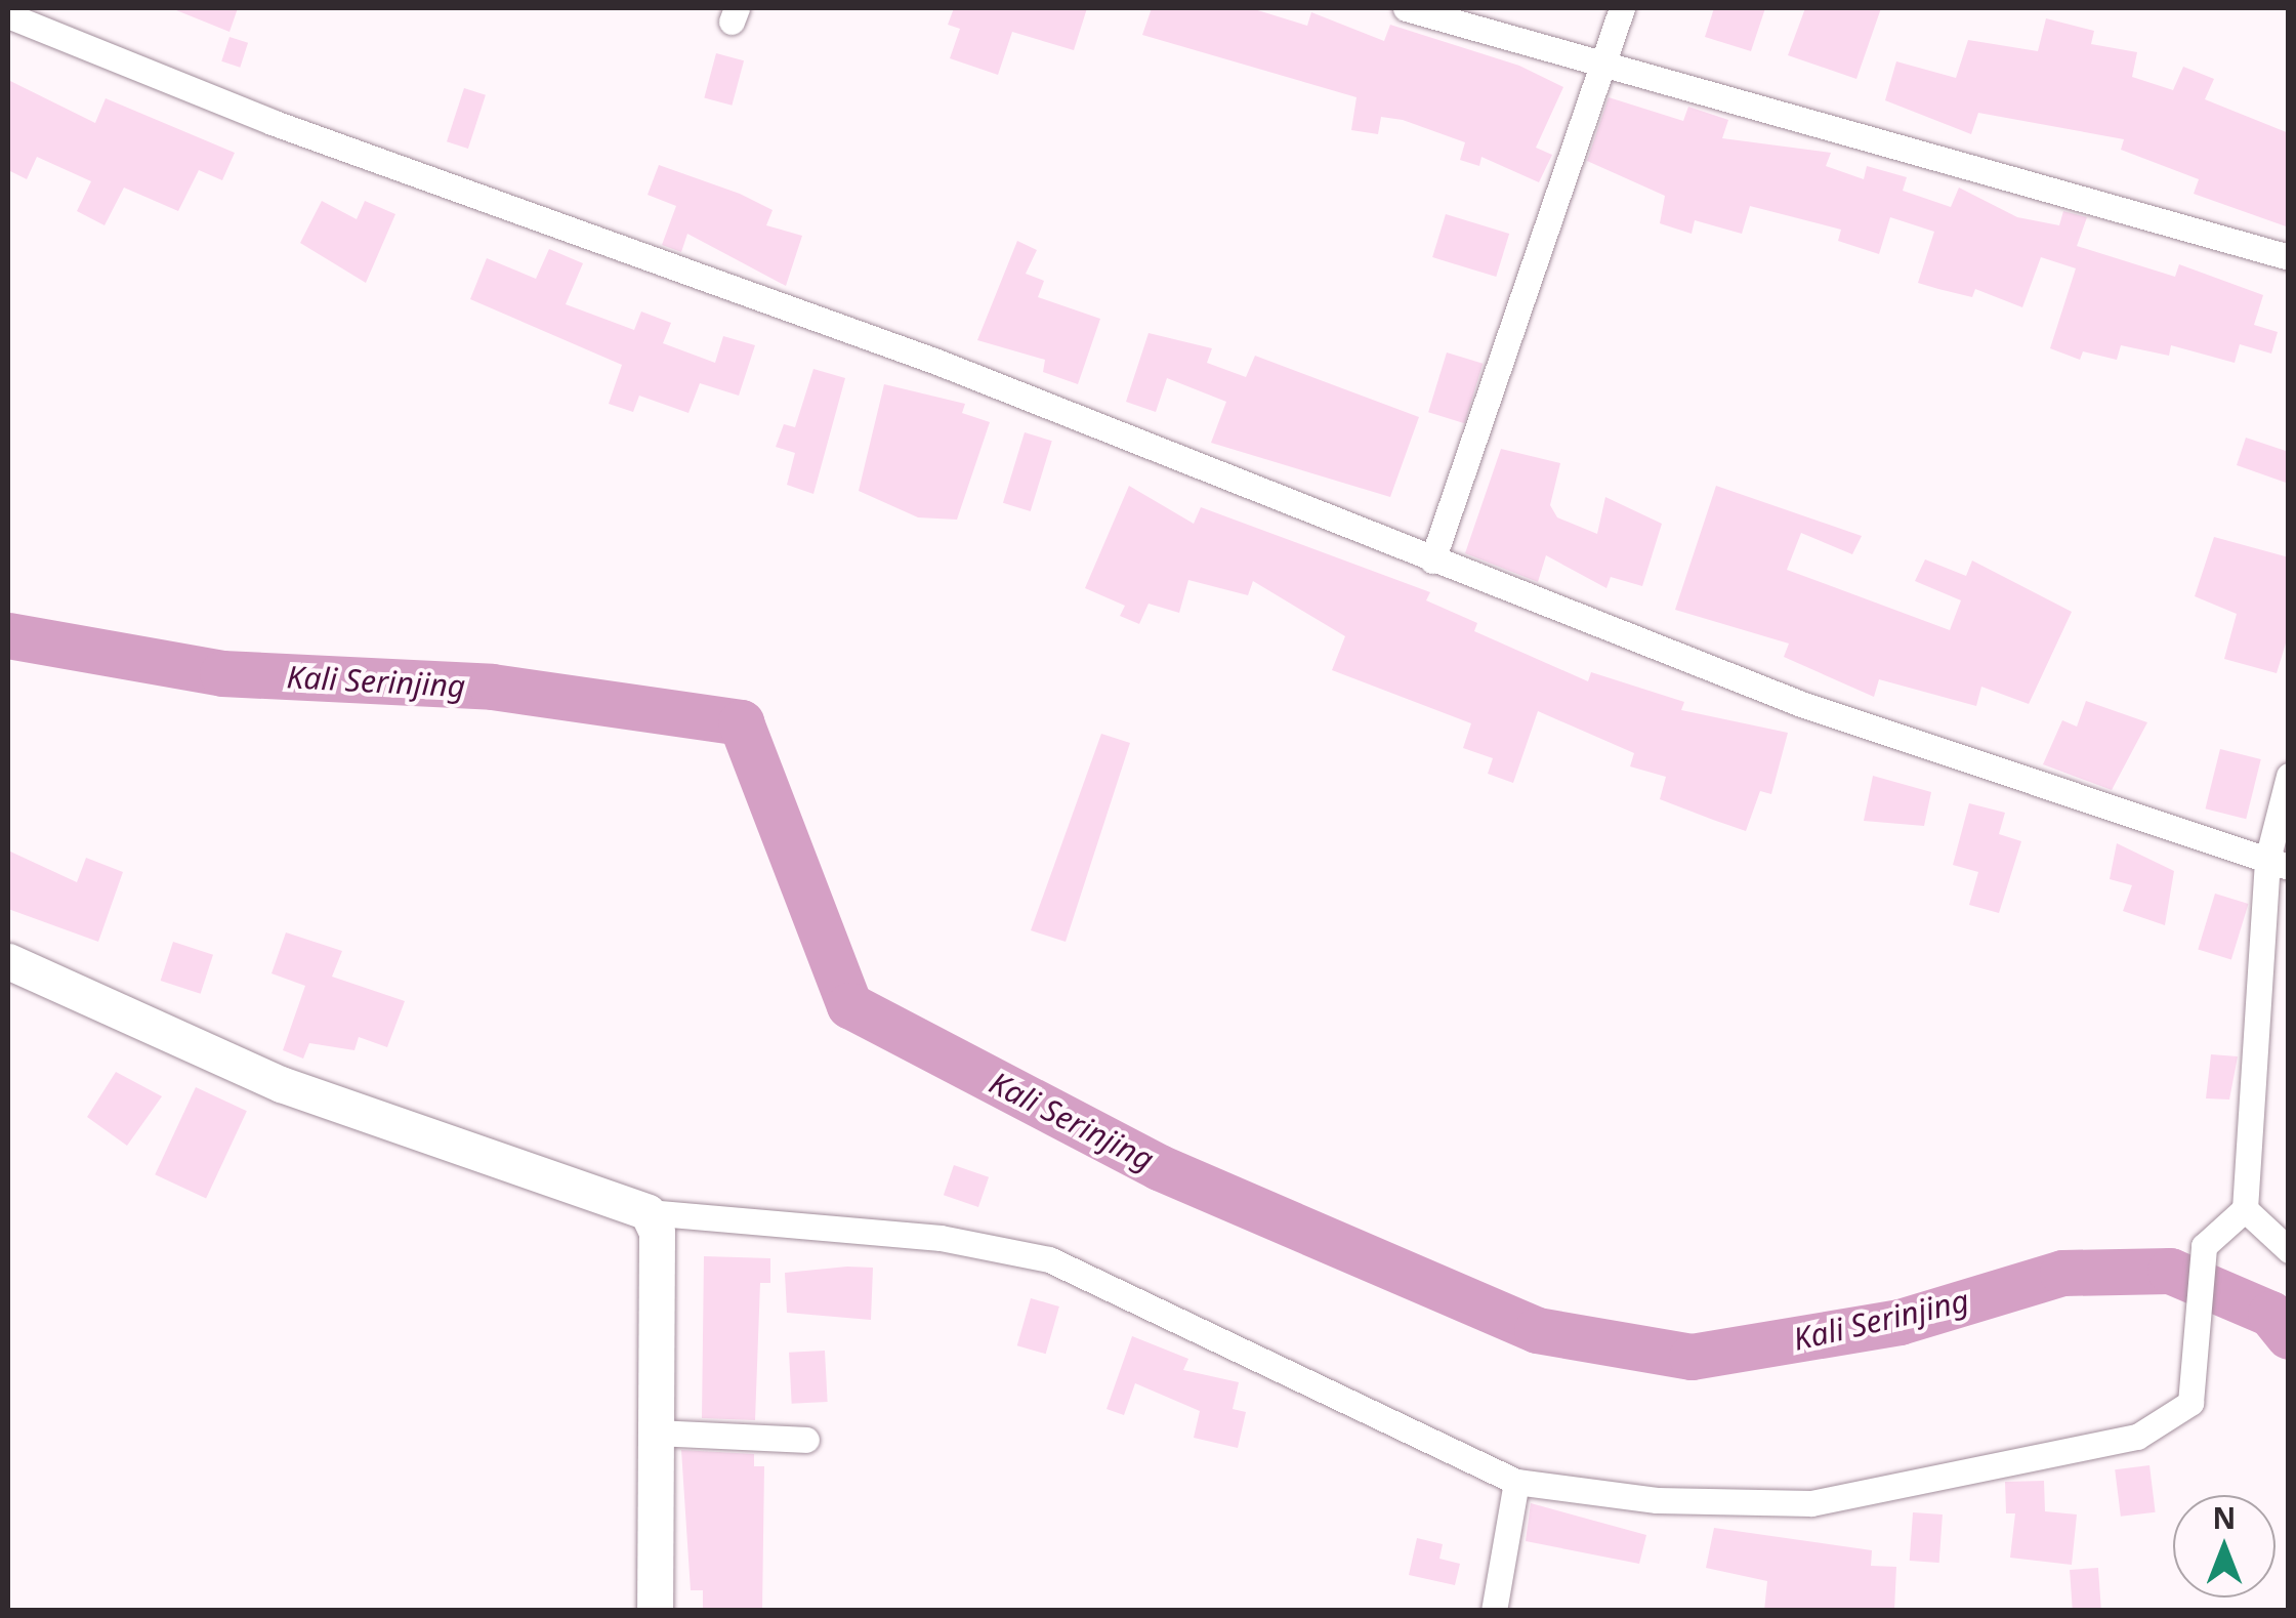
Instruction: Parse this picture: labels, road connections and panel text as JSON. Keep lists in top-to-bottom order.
{
  "water": ["Kali Serinjing"],
  "north": "top"
}
